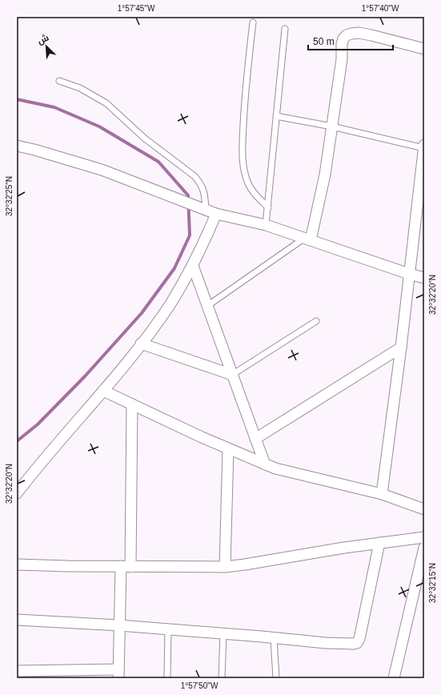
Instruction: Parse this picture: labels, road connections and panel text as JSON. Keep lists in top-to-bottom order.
{
  "scale_bar": "50 m",
  "north": "top left",
  "coordinates": [
    "1°57'45\"W",
    "1°57'40\"W",
    "32°32'25\"N",
    "32°32'20\"N",
    "32°32'15\"N",
    "1°57'50\"W"
  ]
}
